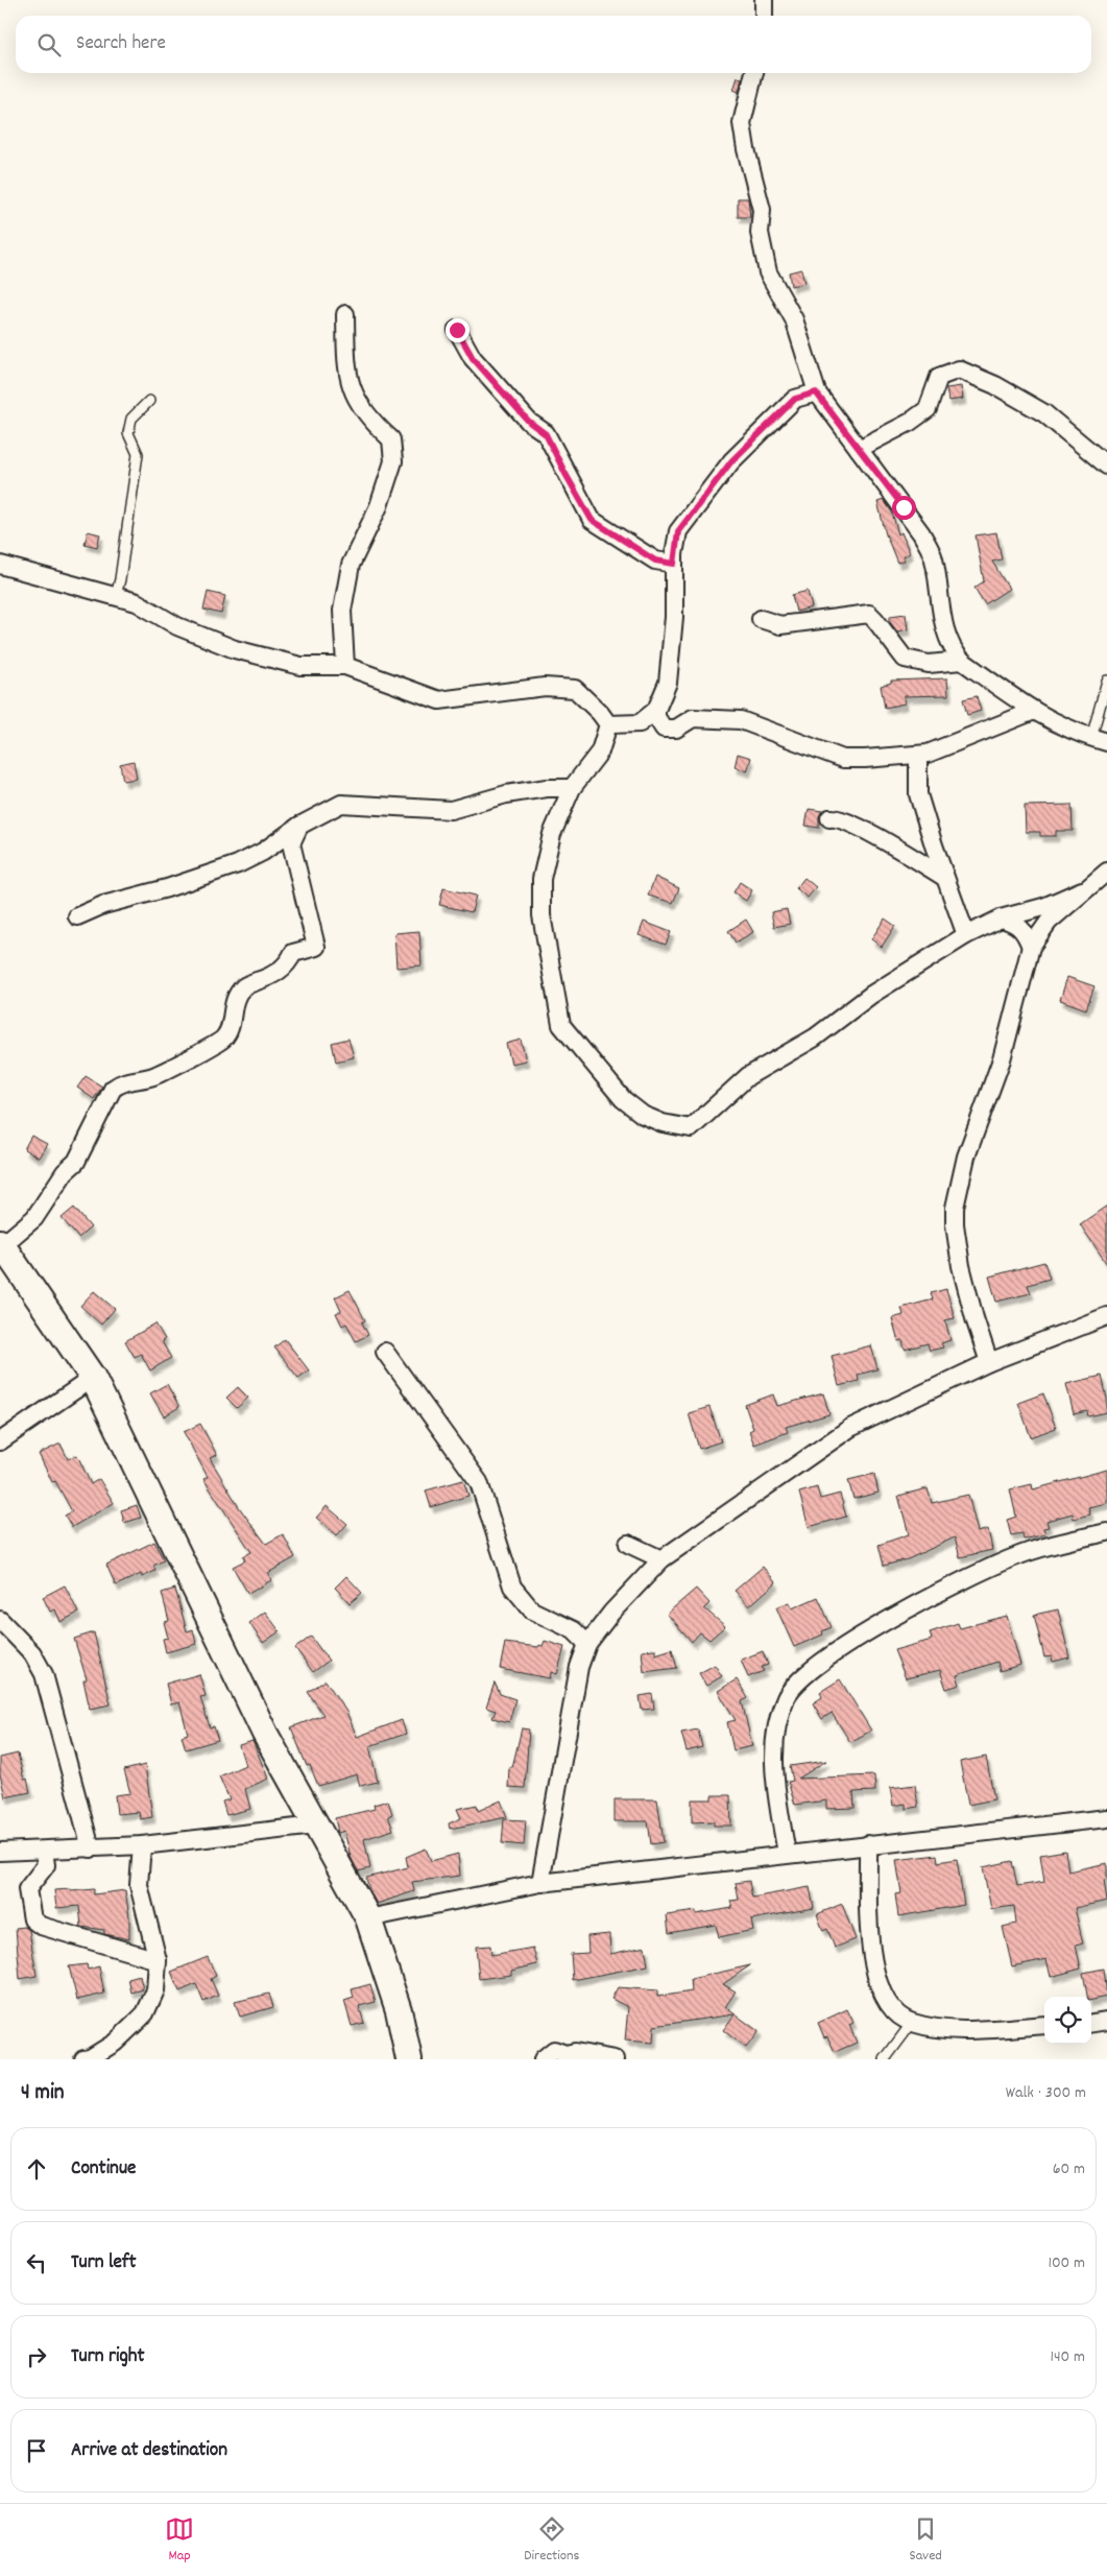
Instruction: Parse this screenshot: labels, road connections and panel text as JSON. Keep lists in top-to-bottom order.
{
  "page": {
    "search": "Search here",
    "heading": ["4 min", "Walk · 300 m"],
    "list": [
      ["Continue", "60 m"],
      ["Turn left", "100 m"],
      ["Turn right", "140 m"],
      "Arrive at destination"
    ],
    "nav": ["Map", "Directions", "Saved"]
  }
}
